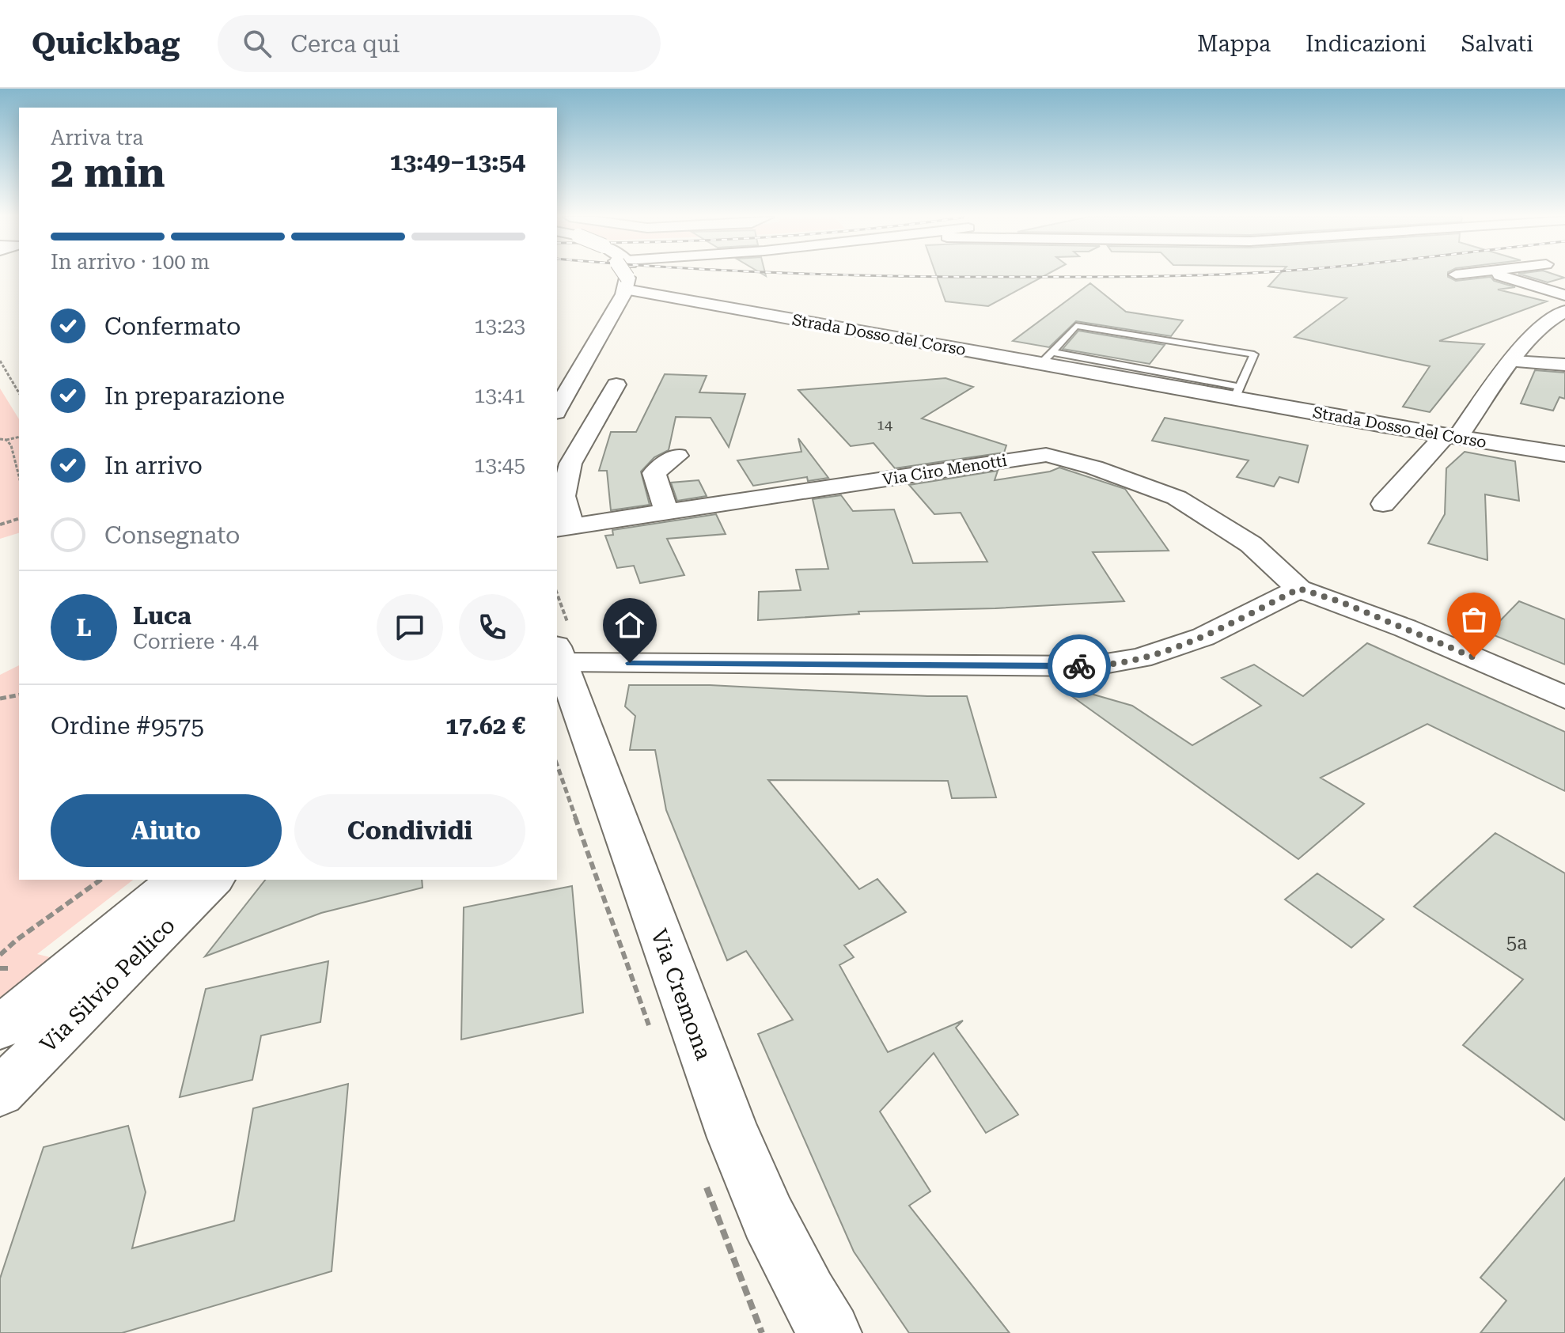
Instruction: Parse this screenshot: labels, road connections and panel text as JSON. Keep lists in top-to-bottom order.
{
  "streets": {
    "main road": ["Strada Dosso del Corso", "Via Cremona"],
    "street": ["Via Ciro Menotti", "Via Silvio Pellico"]
  },
  "house_numbers": ["14", "5a"],
  "page": {
    "header": "Quickbag",
    "search": "Cerca qui",
    "nav": ["Mappa", "Indicazioni", "Salvati"],
    "heading": ["2 min", "Arriva tra", "13:49–13:54"],
    "panel": [
      "Luca",
      "Corriere · 4.4",
      "Ordine #9575",
      "17.62 €"
    ],
    "bar": "In arrivo · 100 m",
    "list": [
      ["Confermato", "13:23"],
      ["In preparazione", "13:41"],
      ["In arrivo", "13:45"],
      "Consegnato"
    ],
    "round": "L",
    "buttons": ["Aiuto", "Condividi"]
  }
}
